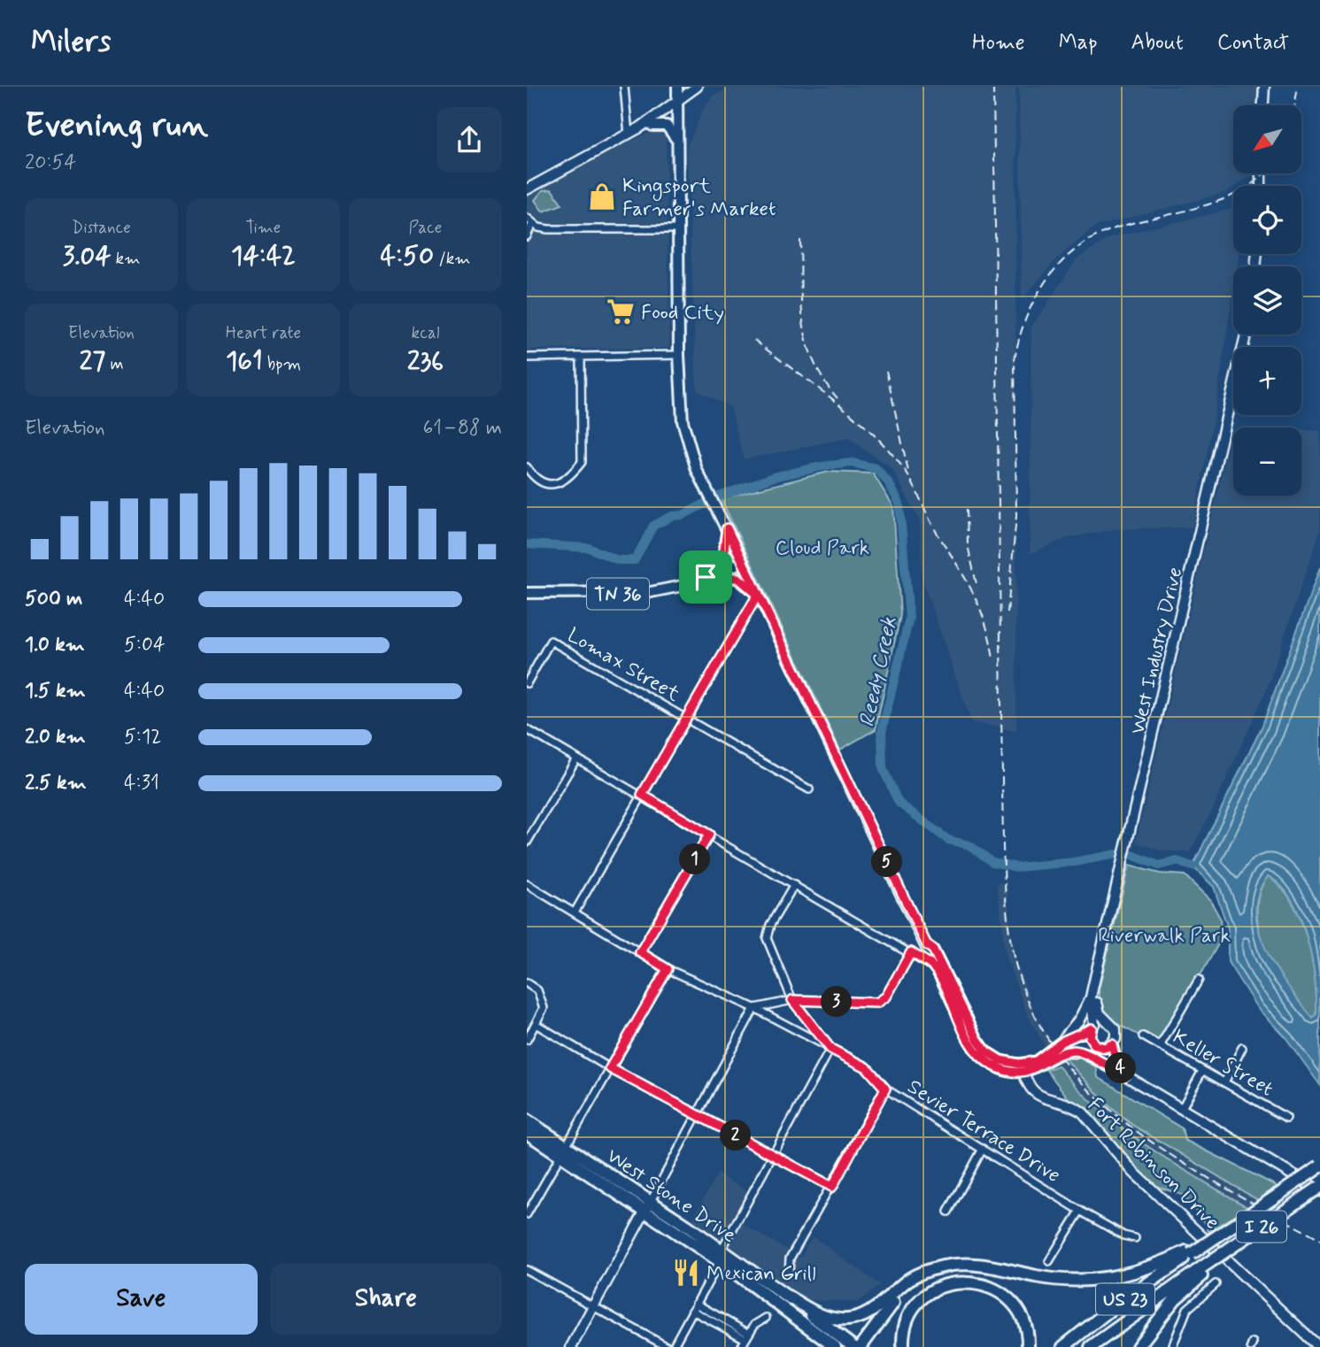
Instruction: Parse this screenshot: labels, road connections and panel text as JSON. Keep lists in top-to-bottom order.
{
  "streets": {
    "highway": ["West Stone Drive", "I 26", "US 23"],
    "main road": ["TN 36", "West Industry Drive", "Fort Robinson Drive"],
    "street": ["Lomax Street", "Keller Street", "Sevier Terrace Drive"]
  },
  "crossings": [
    ["I 26", "US 23"]
  ],
  "water": ["Reedy Creek"],
  "parks": ["Cloud Park", "Riverwalk Park"],
  "places": {
    "shop": ["Kingsport Farmer's Market"],
    "supermarket": ["Food City"],
    "restaurant": ["Mexican Grill"]
  },
  "north": "bottom left",
  "page": {
    "header": "Milers",
    "nav": [
      "Home",
      "Map",
      "About",
      "Contact"
    ],
    "heading": ["Evening run", "20:54"],
    "map_buttons": ["+", "−"],
    "stats": [
      ["Distance", "3.04 km"],
      ["Time", "14:42"],
      ["Pace", "4:50 /km"],
      ["Elevation", "27 m"],
      ["Heart rate", "161 bpm"],
      ["kcal", "236"]
    ],
    "chart": ["Elevation", "61–88 m"],
    "list": [
      {
        "name": "500 m",
        "note": "4:40"
      },
      {
        "name": "1.0 km",
        "note": "5:04"
      },
      {
        "name": "1.5 km",
        "note": "4:40"
      },
      {
        "name": "2.0 km",
        "note": "5:12"
      },
      {
        "name": "2.5 km",
        "note": "4:31"
      }
    ],
    "pins": [
      "1",
      "5",
      "3",
      "4",
      "2"
    ],
    "buttons": ["Save", "Share"]
  }
}
